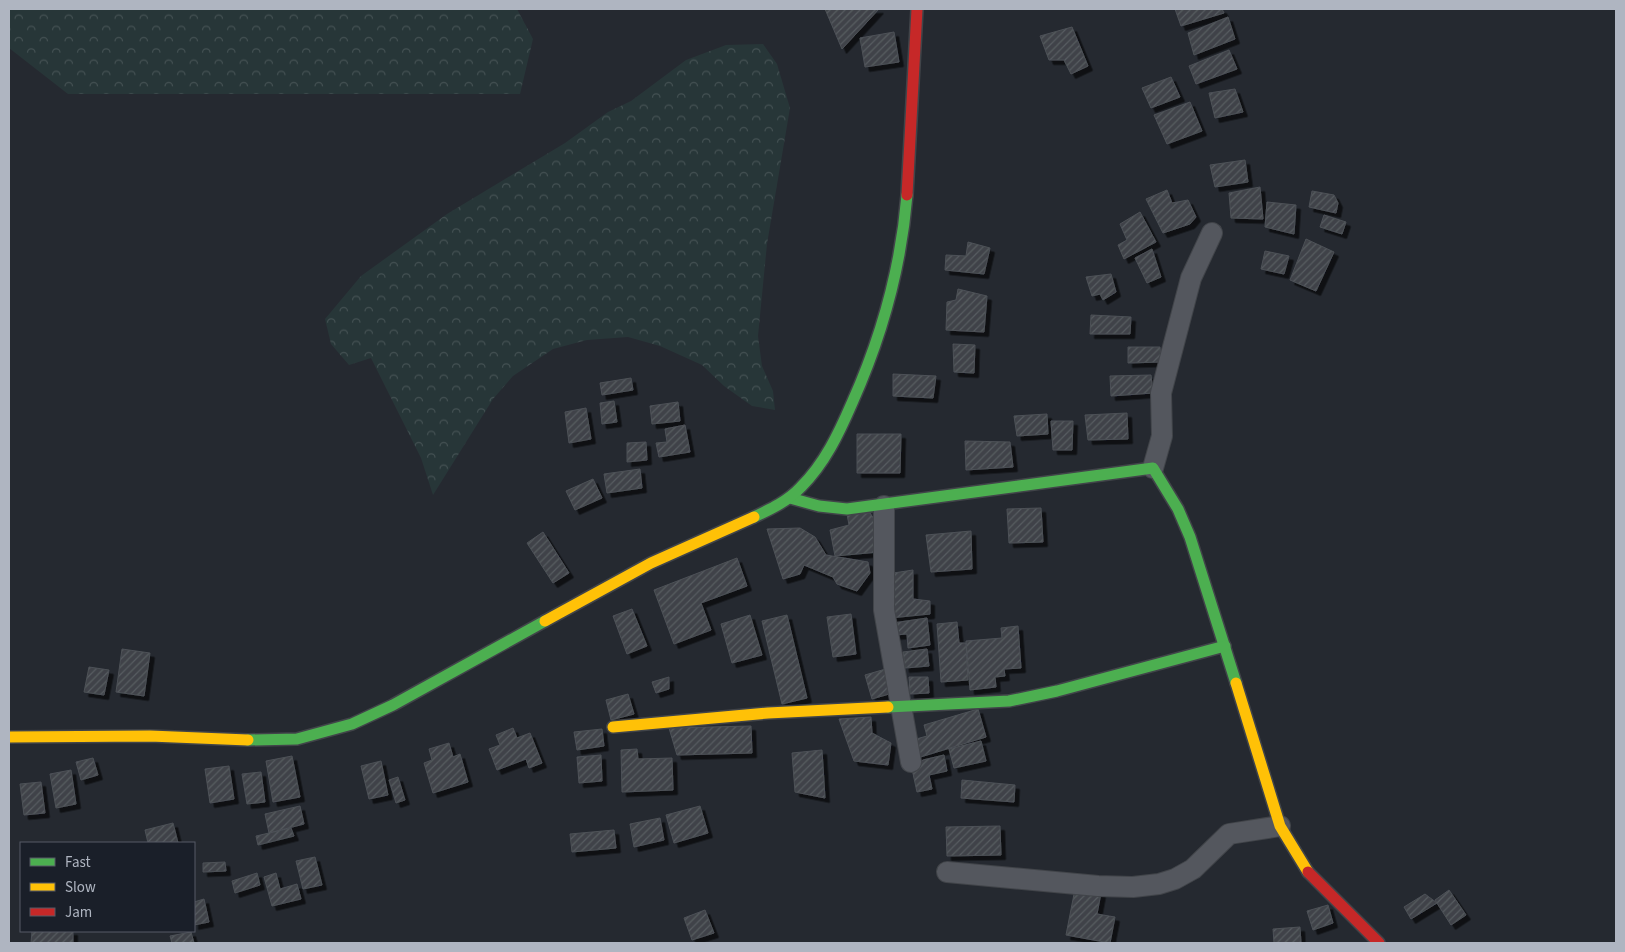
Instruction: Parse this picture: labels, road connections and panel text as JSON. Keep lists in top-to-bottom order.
{
  "legend": ["Fast", "Slow", "Jam"]
}
